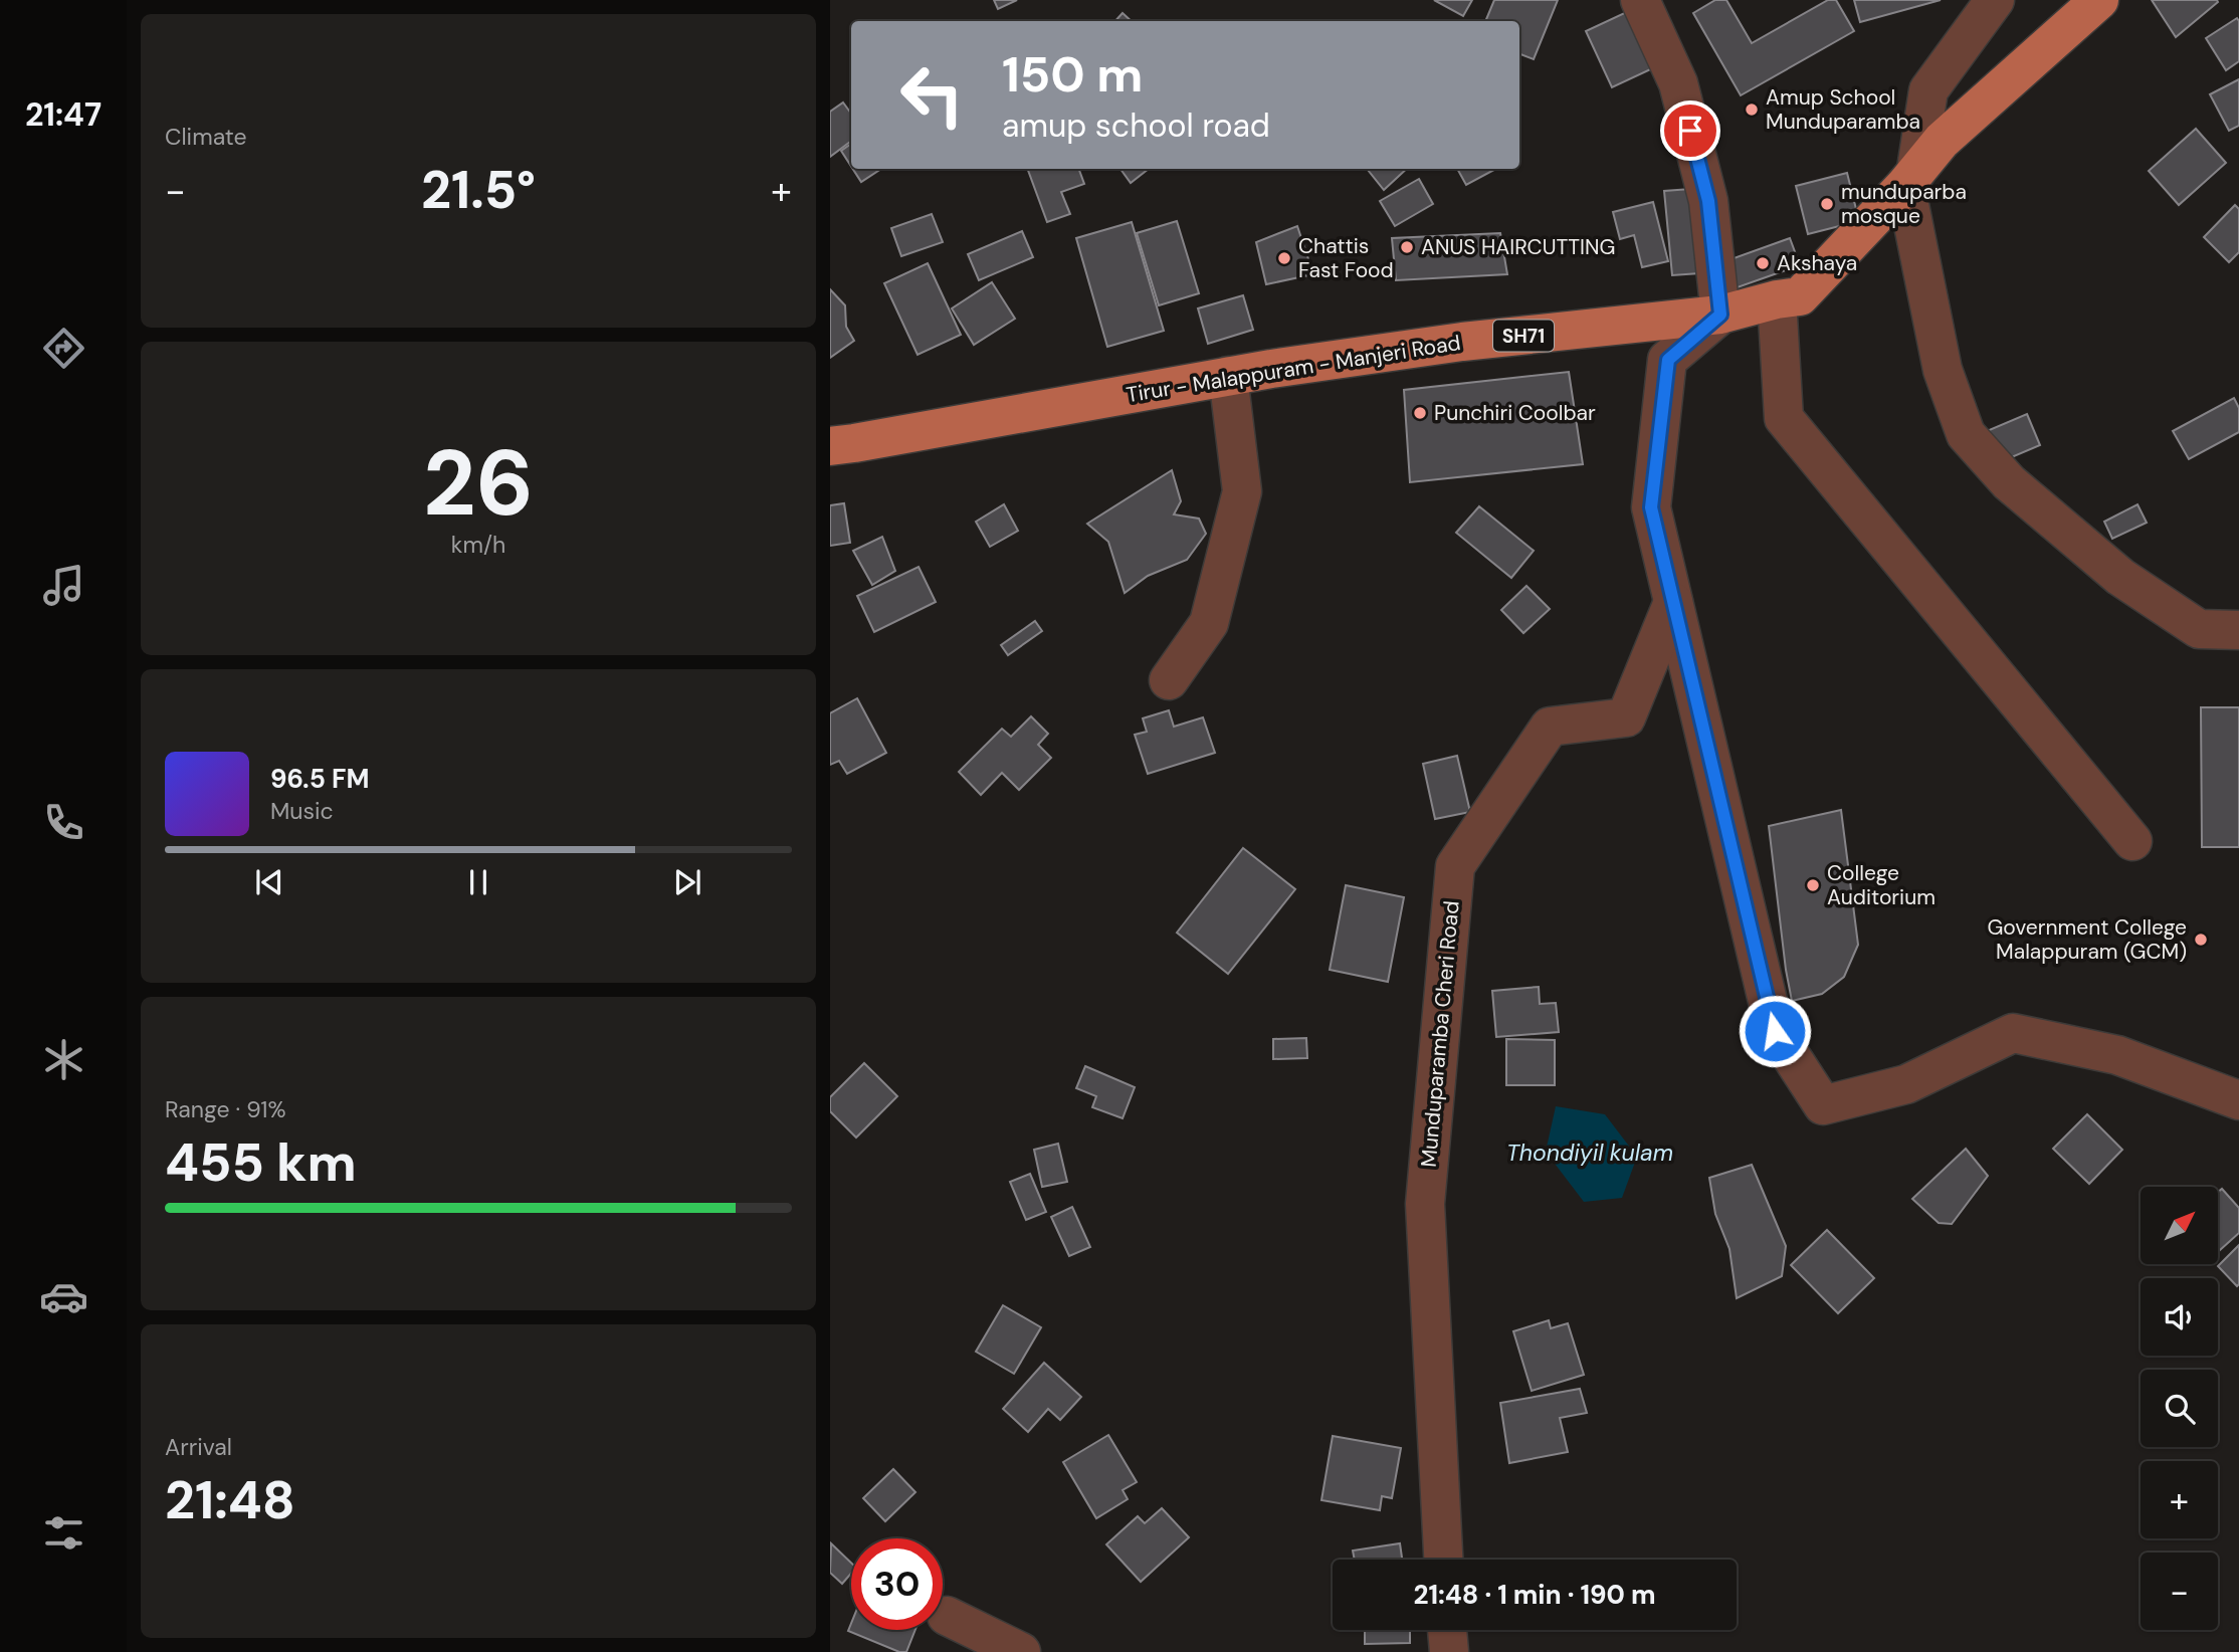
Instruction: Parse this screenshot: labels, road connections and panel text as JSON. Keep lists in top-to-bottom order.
{
  "streets": {
    "main road": ["SH71", "Tirur - Malappuram - Manjeri Road"],
    "street": ["Munduparamba Cheri Road"]
  },
  "water": ["Thondiyil kulam"],
  "places": [
    "Amup School Munduparamba",
    "munduparba mosque",
    "ANUS HAIRCUTTING",
    "Chattis Fast Food",
    "Akshaya",
    "Punchiri Coolbar",
    "College Auditorium",
    "Government College Malappuram (GCM)"
  ],
  "north": "top right",
  "page": {
    "tabs": "21:47",
    "tile": [
      "Climate",
      ["26", "km/h"],
      ["Range · 91%", "455 km"],
      ["Arrival", "21:48"]
    ],
    "turn": ["150 m", "amup school road"],
    "heat": ["−", "21.5°", "+"],
    "song": ["96.5 FM", "Music"],
    "map_buttons": ["+", "−"],
    "limit": "30",
    "trip": "21:48 · 1 min · 190 m"
  }
}
